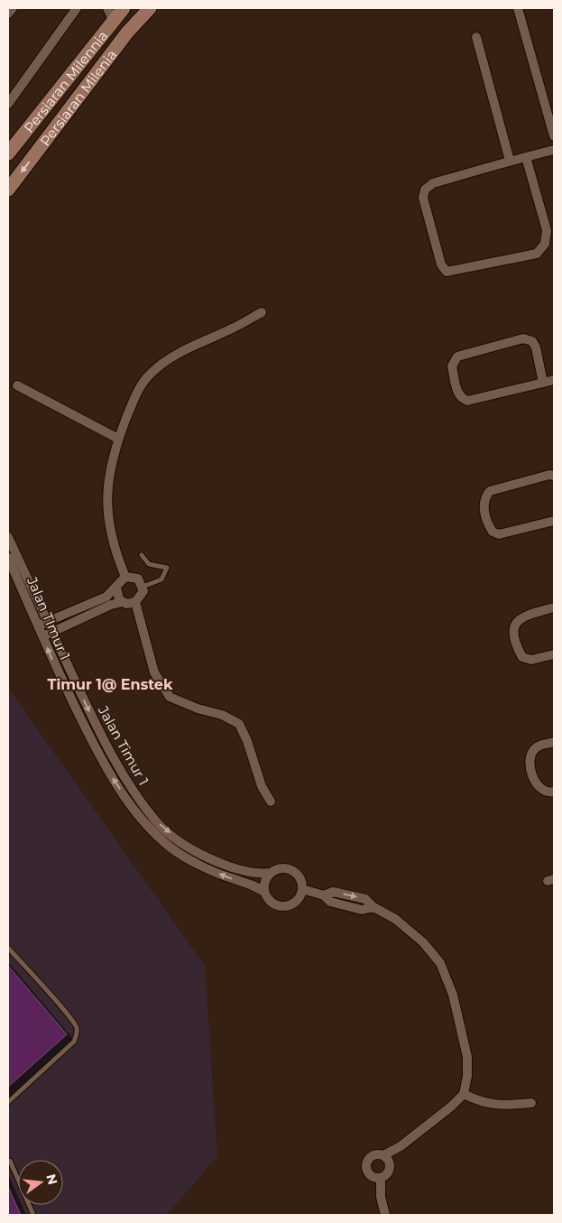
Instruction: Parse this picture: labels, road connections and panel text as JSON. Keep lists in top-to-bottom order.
{
  "streets": {
    "main road": ["Persiaran Milennia", "Persiaran Milenia"],
    "street": ["Jalan TImur 1", "Jalan Timur 1"]
  },
  "crossings": [
    ["Jalan TImur 1", "Jalan Timur 1"]
  ],
  "one_way": ["Persiaran Milenia", "Jalan TImur 1", "Jalan Timur 1"],
  "districts": ["Timur 1@ Enstek"],
  "north": "right"
}
